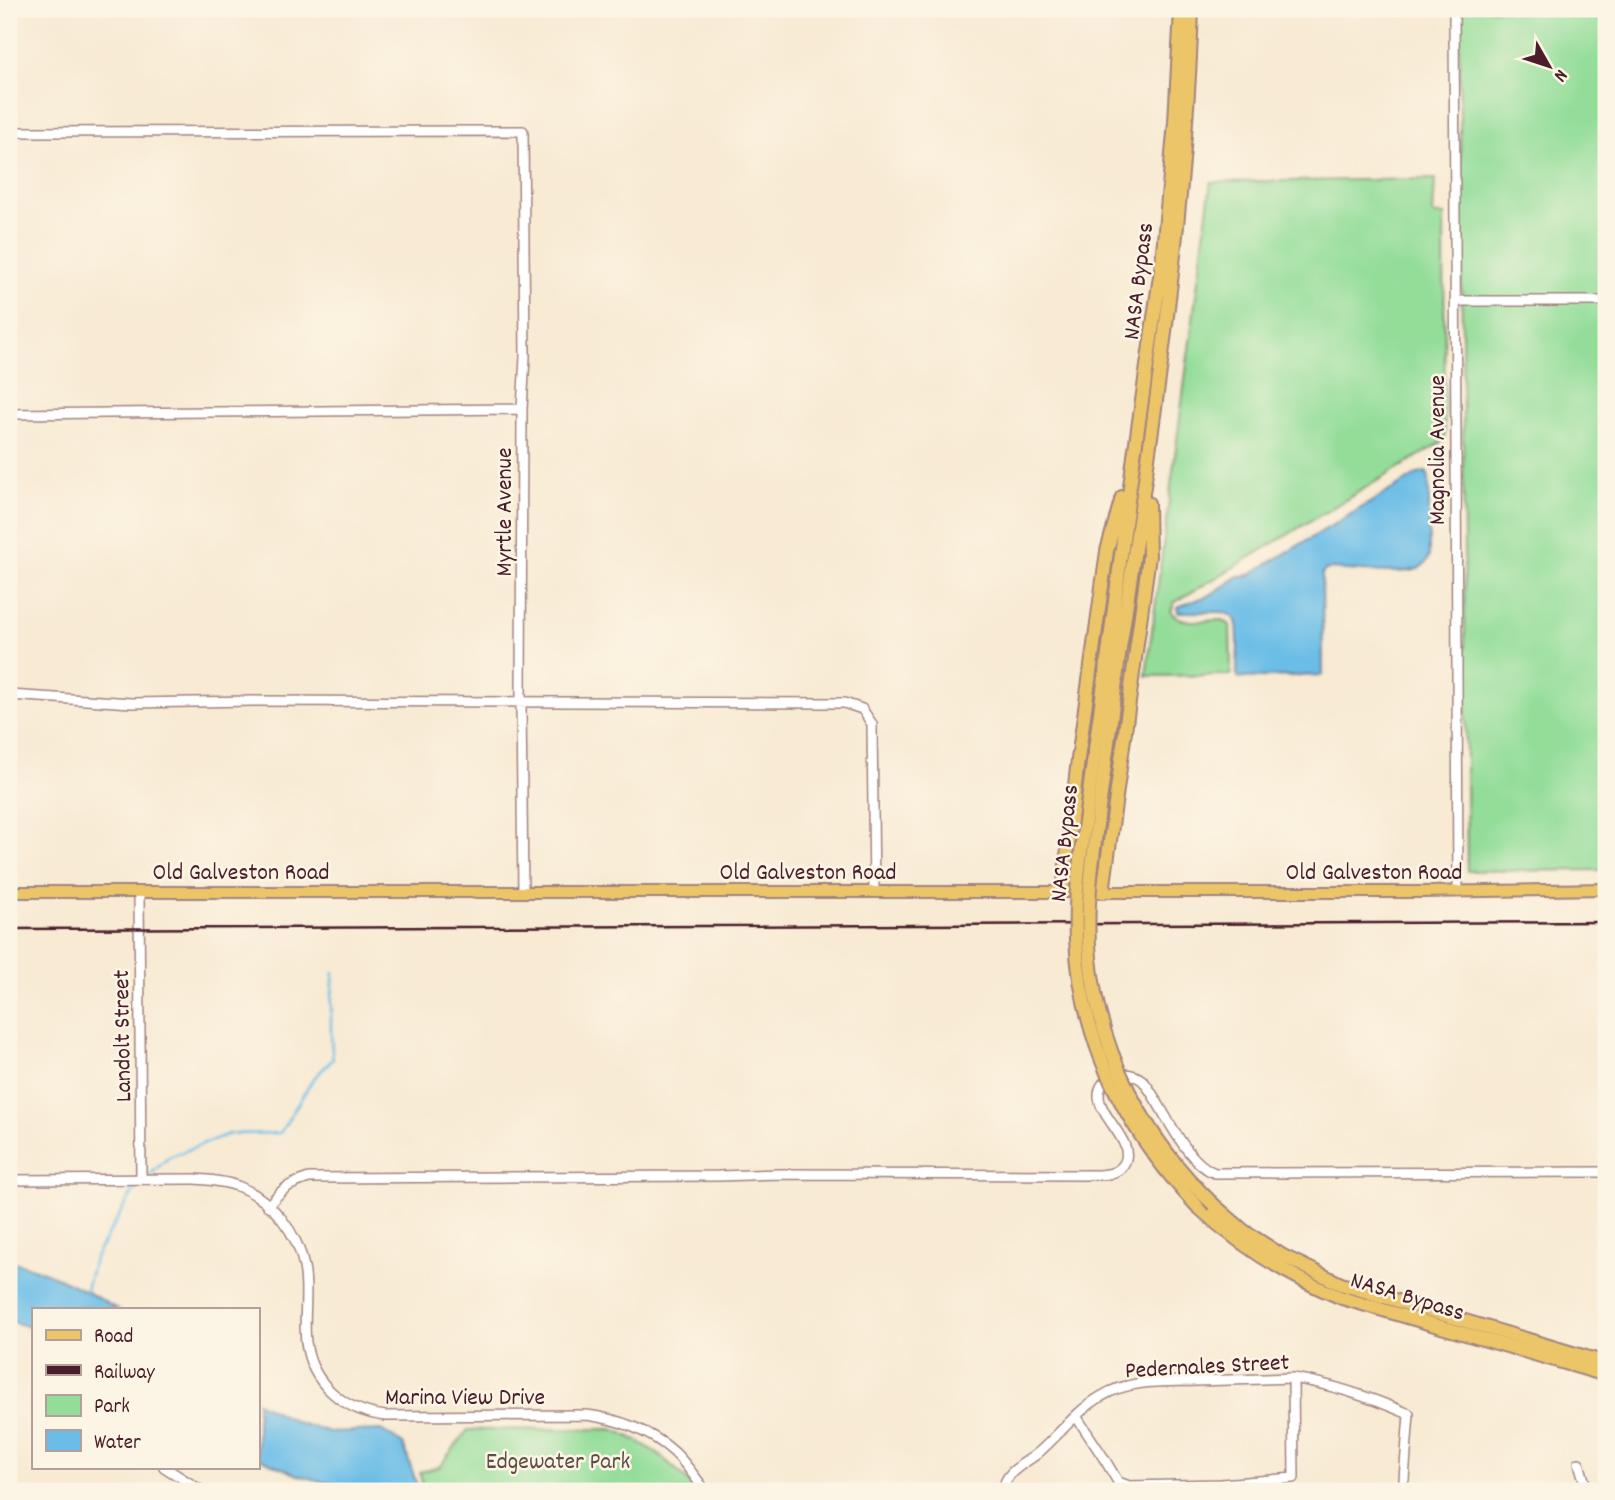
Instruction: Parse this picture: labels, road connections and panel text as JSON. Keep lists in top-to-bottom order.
{
  "streets": {
    "highway": ["NASA Bypass"],
    "main road": ["Old Galveston Road"],
    "street": [
      "Magnolia Avenue",
      "Myrtle Avenue",
      "Landolt Street",
      "Pedernales Street",
      "Marina View Drive"
    ]
  },
  "crossings": [
    ["Magnolia Avenue", "Old Galveston Road"],
    ["Myrtle Avenue", "Old Galveston Road"],
    ["Old Galveston Road", "Landolt Street"],
    ["Landolt Street", "Marina View Drive"]
  ],
  "parks": ["Edgewater Park"],
  "legend": [
    "Road",
    "Railway",
    "Park",
    "Water"
  ],
  "north": "bottom right"
}
